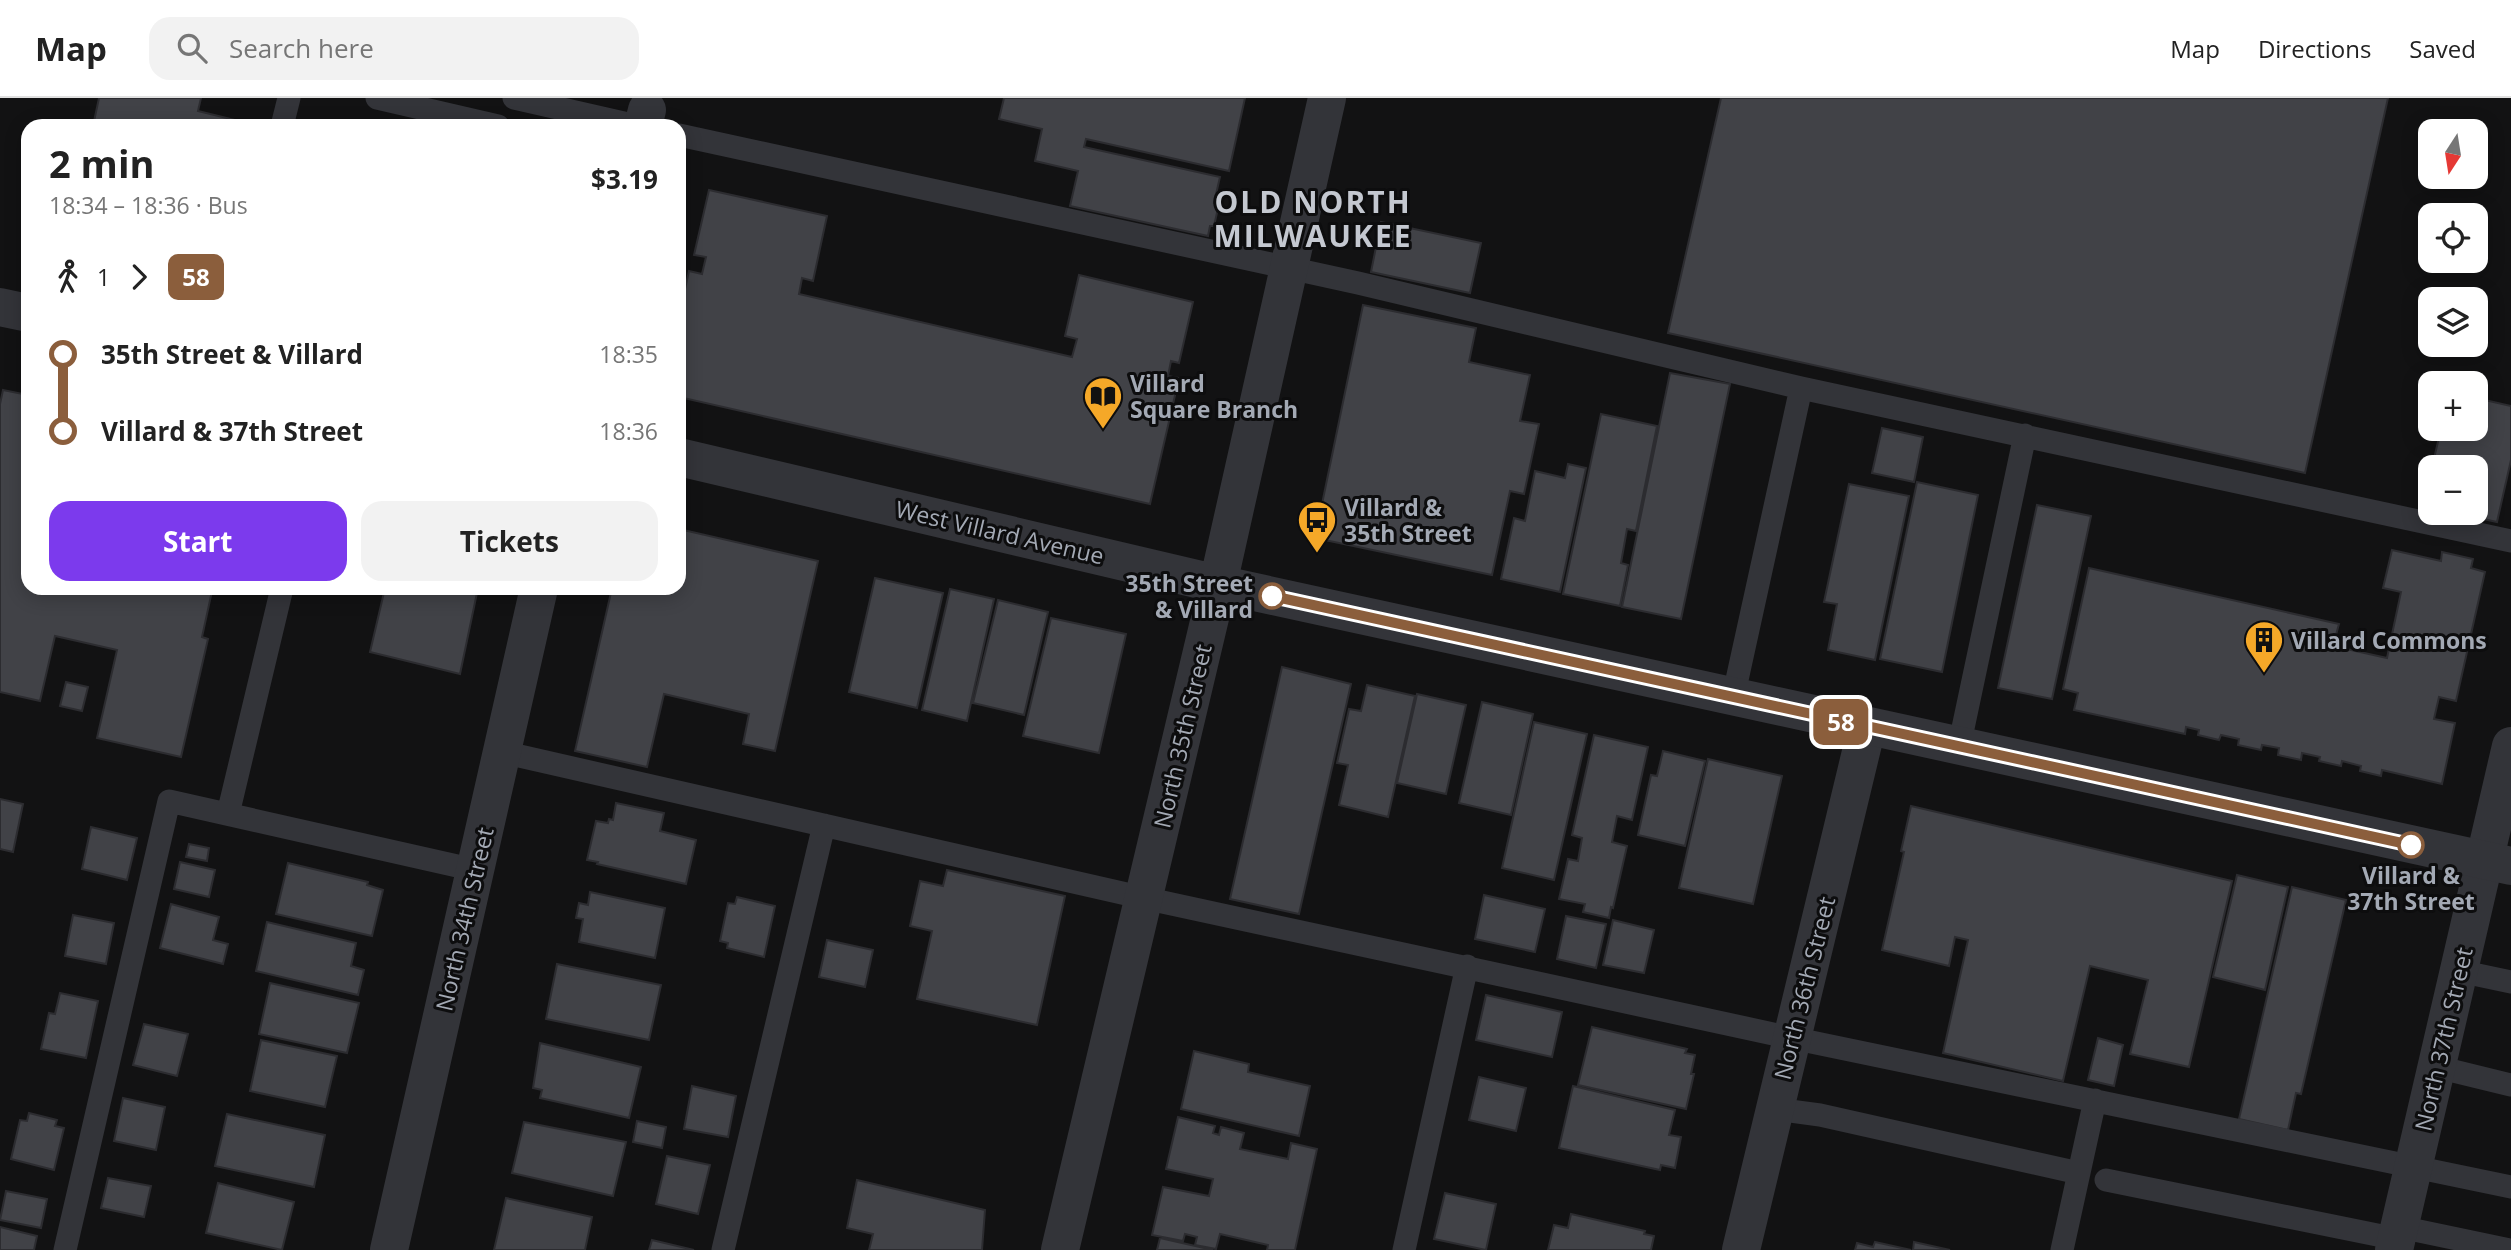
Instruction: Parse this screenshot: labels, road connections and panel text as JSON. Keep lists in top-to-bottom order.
{
  "streets": {
    "street": [
      "West Villard Avenue",
      "North 35th Street",
      "North 34th Street",
      "North 36th Street",
      "North 37th Street"
    ]
  },
  "crossings": [
    ["West Villard Avenue", "North 35th Street"],
    ["West Villard Avenue", "North 36th Street"],
    ["West Villard Avenue", "North 37th Street"]
  ],
  "districts": ["OLD NORTH MILWAUKEE"],
  "places": {
    "library": ["Villard Square Branch"],
    "bus stop": ["Villard & 35th Street"],
    "other": ["35th Street & Villard", "Villard & 37th Street"],
    "building": ["Villard Commons"]
  },
  "lines": ["bus line 58"],
  "north": "bottom",
  "page": {
    "header": "Map",
    "search": "Search here",
    "nav": ["Map", "Directions", "Saved"],
    "on_map": "58",
    "map_buttons": ["+", "−"],
    "heading": ["2 min", "18:34 – 18:36 · Bus", "$3.19"],
    "legs": ["1", "58"],
    "list": [
      {
        "name": "35th Street & Villard",
        "value": "18:35"
      },
      {
        "name": "Villard & 37th Street",
        "value": "18:36"
      }
    ],
    "buttons": ["Start", "Tickets"]
  }
}
